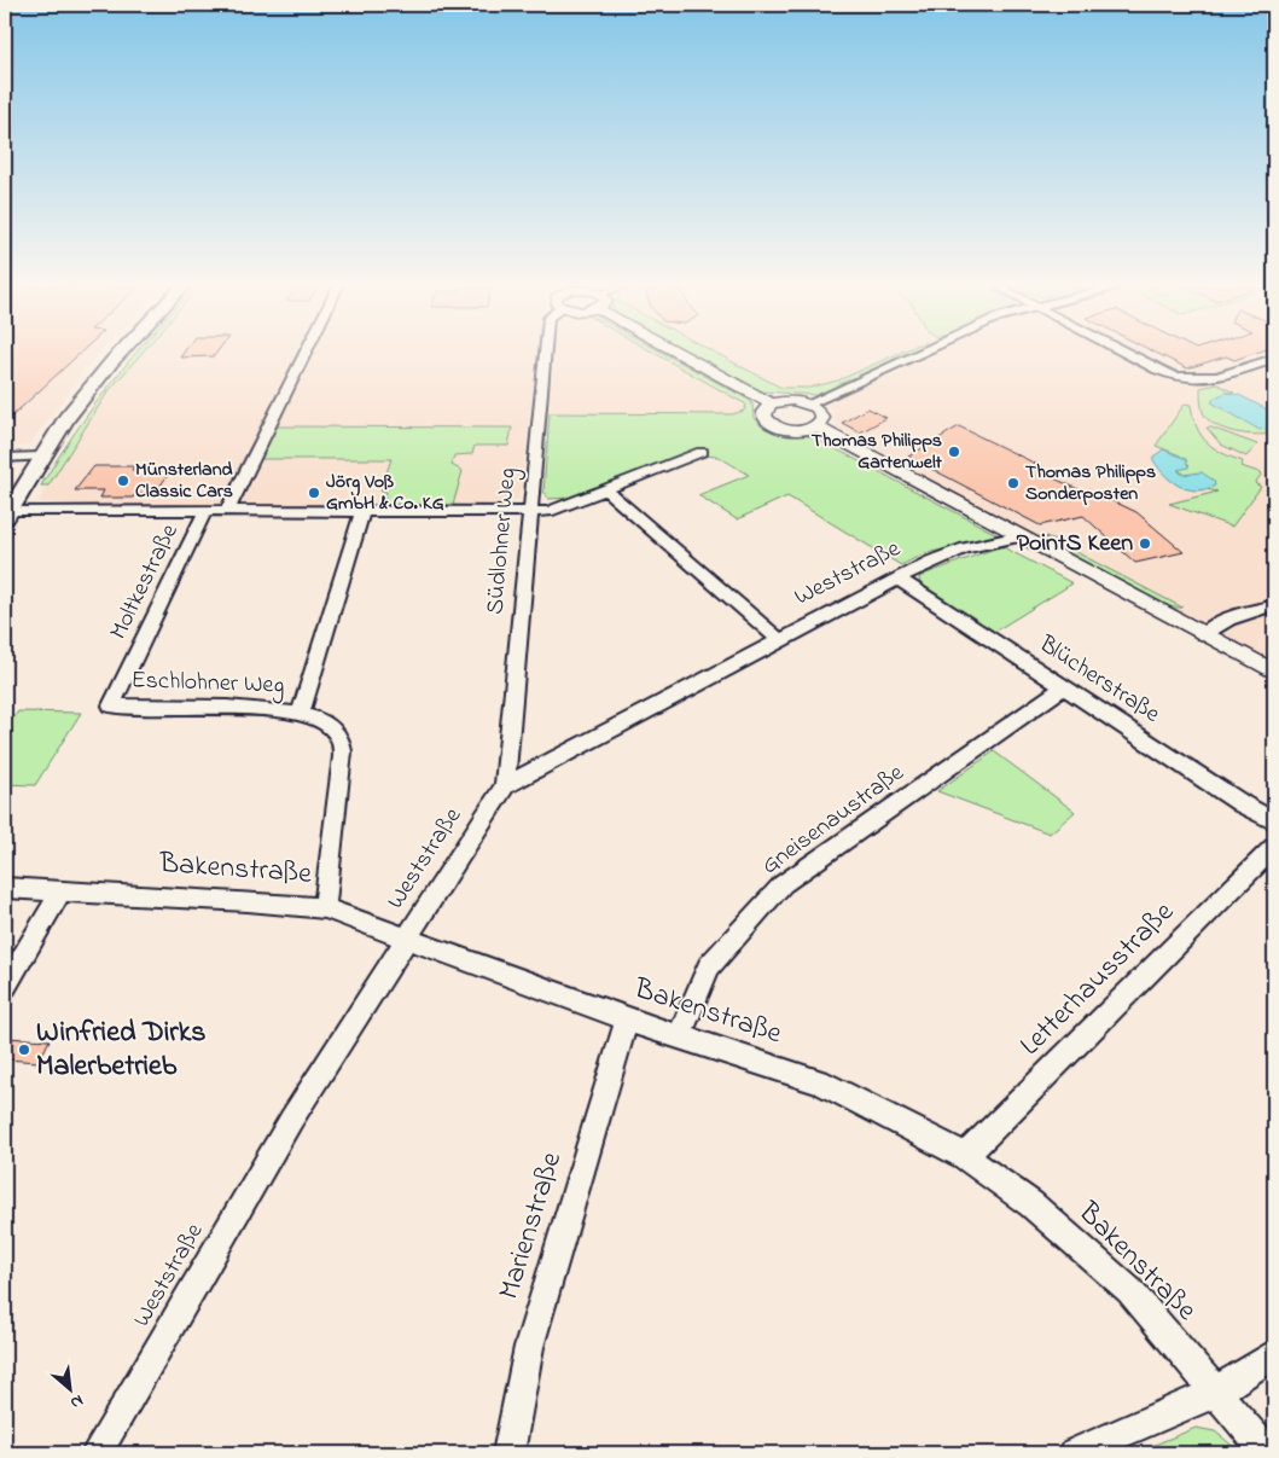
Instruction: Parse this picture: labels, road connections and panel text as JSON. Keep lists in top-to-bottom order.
{
  "streets": {
    "street": [
      "Südlohner Weg",
      "Weststraße",
      "Moltkestraße",
      "Blücherstraße",
      "Eschlohner Weg",
      "Gneisenaustraße",
      "Bakenstraße",
      "Letterhausstraße",
      "Marienstraße"
    ]
  },
  "crossings": [
    ["Südlohner Weg", "Weststraße"],
    ["Weststraße", "Blücherstraße"],
    ["Weststraße", "Bakenstraße"],
    ["Moltkestraße", "Eschlohner Weg"],
    ["Blücherstraße", "Gneisenaustraße"],
    ["Eschlohner Weg", "Bakenstraße"],
    ["Gneisenaustraße", "Bakenstraße"],
    ["Bakenstraße", "Letterhausstraße"],
    ["Bakenstraße", "Marienstraße"]
  ],
  "places": [
    "Thomas Philipps Gartenwelt",
    "Münsterland Classic Cars",
    "Thomas Philipps Sonderposten",
    "Jörg Voß GmbH & Co. KG",
    "PointS Keen",
    "Winfried Dirks Malerbetrieb"
  ],
  "north": "bottom right"
}
